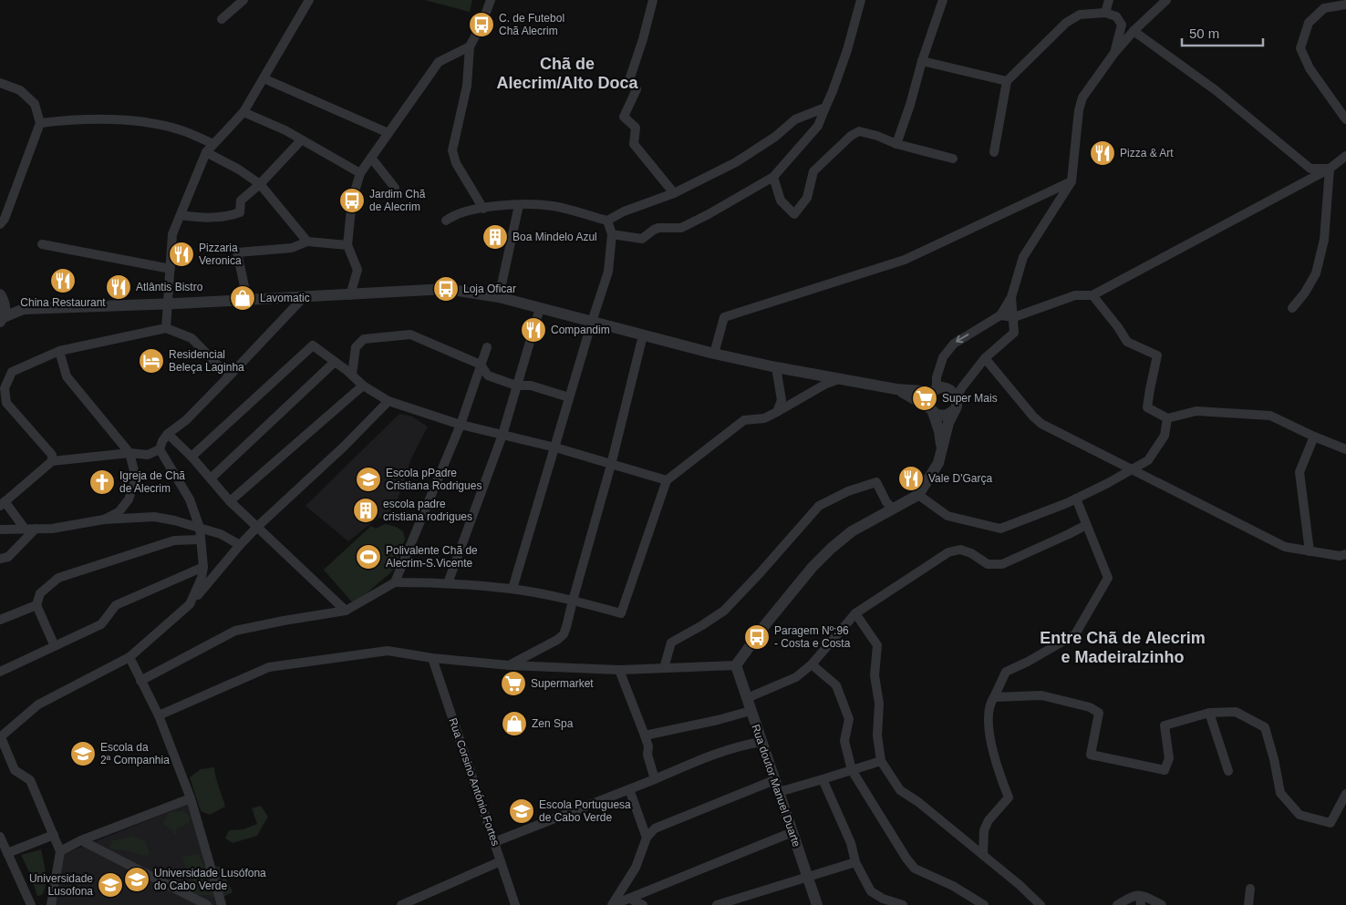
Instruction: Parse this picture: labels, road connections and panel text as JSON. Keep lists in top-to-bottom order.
{
  "streets": {
    "street": ["Rua Corsino António Fortes", "Rua doutor Manuel Duarte"]
  },
  "districts": ["Chã de Alecrim/Alto Doca", "Entre Chã de Alecrim e Madeiralzinho"],
  "places": {
    "bus stop": [
      "C. de Futebol Chã Alecrim",
      "Jardim Chã de Alecrim",
      "Loja Oficar",
      "Paragem Nº:96 - Costa e Costa"
    ],
    "restaurant": [
      "Pizza & Art",
      "Pizzaria Veronica",
      "China Restaurant",
      "Atlântis Bistro",
      "Compandim",
      "Vale D'Garça"
    ],
    "building": ["Boa Mindelo Azul", "escola padre cristiana rodrigues"],
    "shop": ["Lavomatic", "Zen Spa"],
    "hotel": ["Residencial Beleça Laginha"],
    "supermarket": ["Super Mais", "Supermarket"],
    "school or university": [
      "Escola pPadre Cristiana Rodrigues",
      "Escola da 2ª Companhia",
      "Escola Portuguesa de Cabo Verde",
      "Universidade Lusófona do Cabo Verde",
      "Universidade Lusofona"
    ],
    "church": ["Igreja de Chã de Alecrim"],
    "sports": ["Polivalente Chã de Alecrim-S.Vicente"]
  },
  "scale_bar": "50 m"
}
